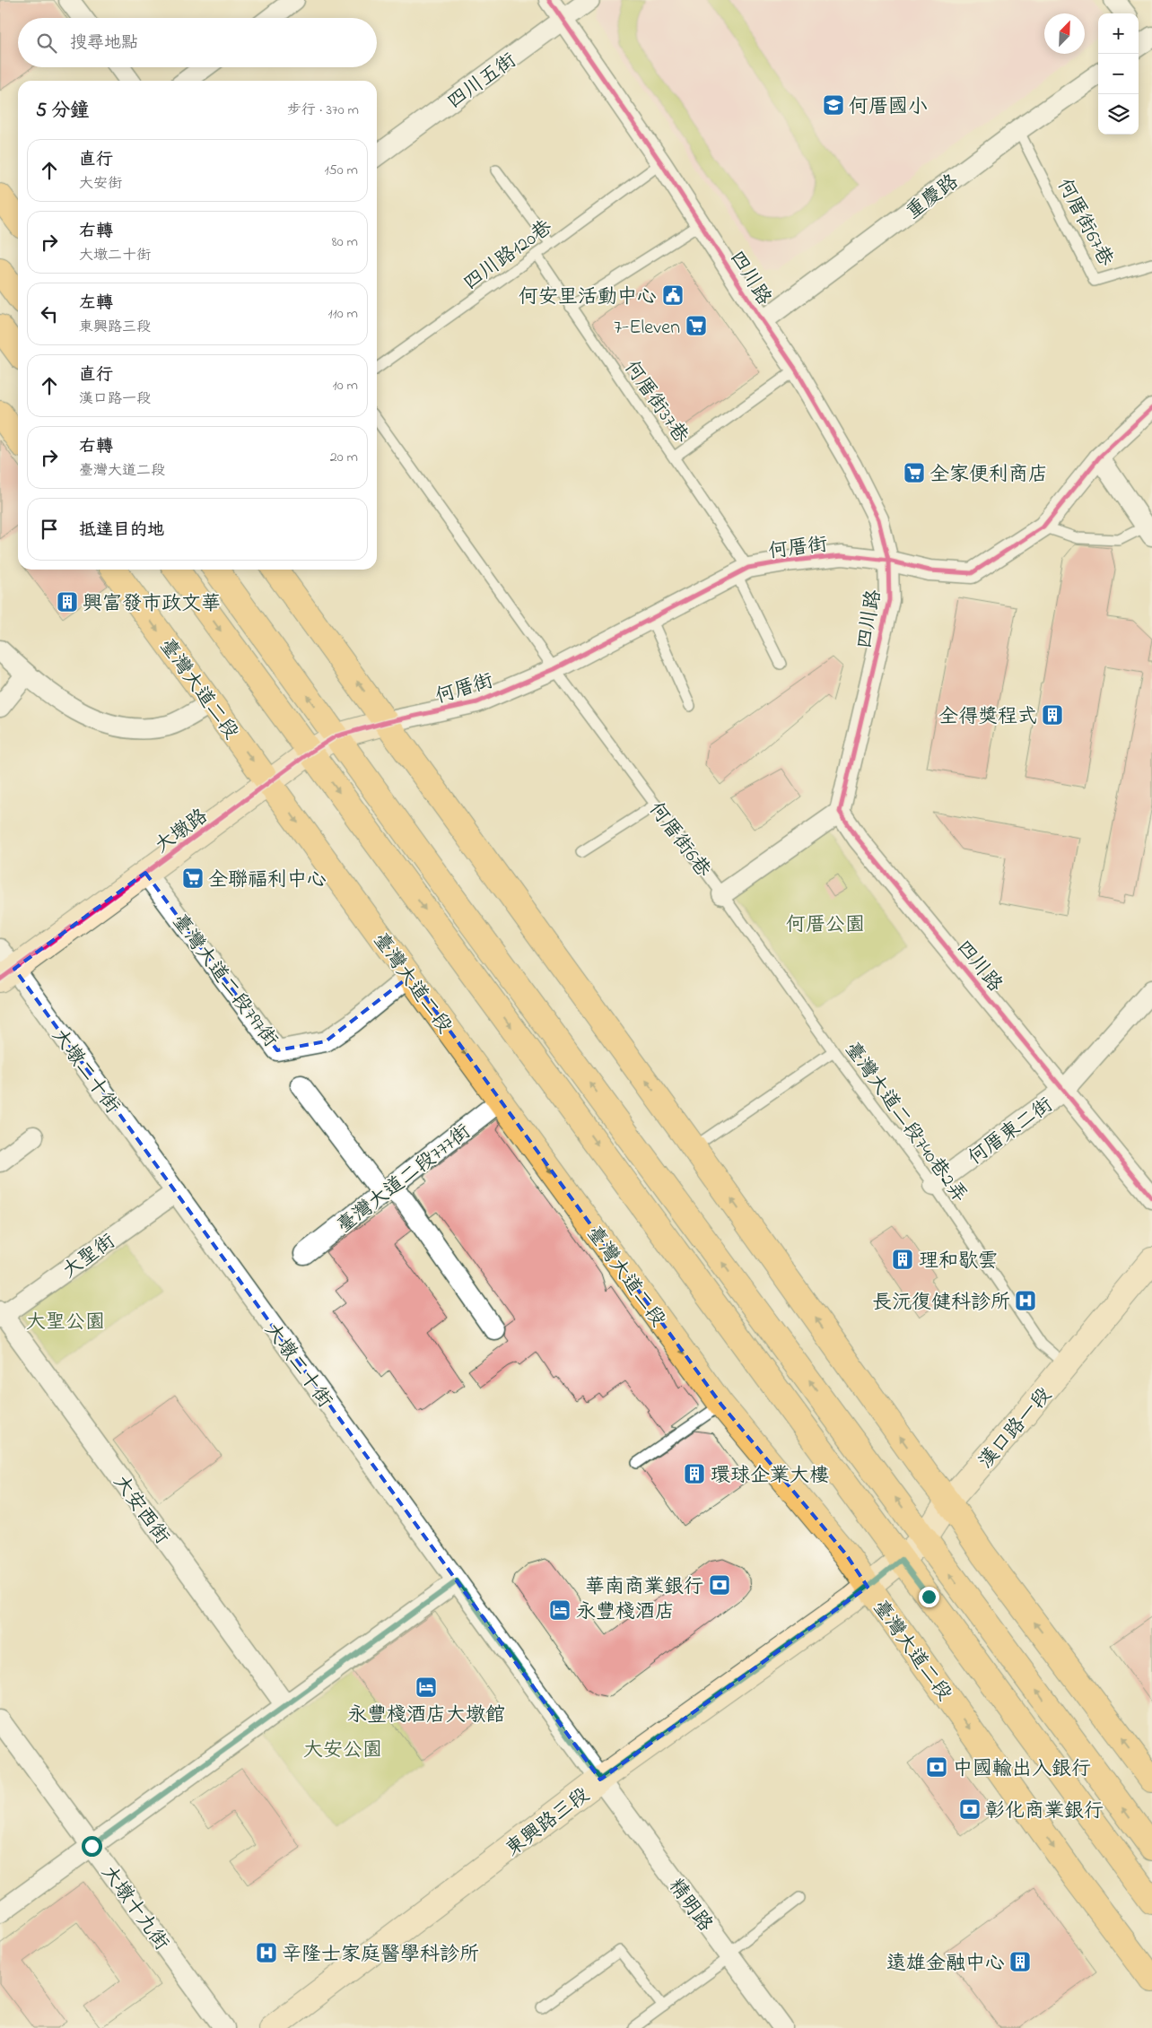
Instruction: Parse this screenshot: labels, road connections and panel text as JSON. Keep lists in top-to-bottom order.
{
  "streets": {
    "main road": ["臺灣大道二段"],
    "street": [
      "四川五街",
      "重慶路",
      "四川路",
      "何厝街",
      "大墩路",
      "何厝街6巷",
      "臺灣大道二段797街",
      "大墩二十街",
      "何厝東二街",
      "臺灣大道二段777街",
      "大聖街",
      "漢口路一段",
      "大安西街",
      "東興路三段",
      "精明路",
      "大墩十九街"
    ],
    "lane": [
      "何厝街67巷",
      "四川路120巷",
      "何厝街37巷",
      "臺灣大道二段740巷2弄"
    ]
  },
  "crossings": [
    ["四川五街", "四川路"],
    ["重慶路", "何厝街67巷"],
    ["重慶路", "四川路"],
    ["四川路120巷", "四川路"],
    ["四川路120巷", "何厝街37巷"],
    ["四川路", "何厝街"],
    ["四川路", "何厝街6巷"],
    ["四川路", "何厝東二街"],
    ["何厝街37巷", "何厝街"],
    ["何厝街", "大墩路"],
    ["何厝街", "何厝街6巷"],
    ["臺灣大道二段", "大墩路"],
    ["臺灣大道二段", "臺灣大道二段797街"],
    ["臺灣大道二段", "臺灣大道二段777街"],
    ["臺灣大道二段", "漢口路一段"],
    ["臺灣大道二段", "東興路三段"],
    ["大墩路", "臺灣大道二段797街"],
    ["大墩路", "大墩二十街"],
    ["何厝街6巷", "臺灣大道二段740巷2弄"],
    ["大墩二十街", "大聖街"],
    ["大墩二十街", "東興路三段"],
    ["大墩二十街", "精明路"],
    ["臺灣大道二段740巷2弄", "何厝東二街"],
    ["臺灣大道二段740巷2弄", "漢口路一段"],
    ["大聖街", "大安西街"],
    ["漢口路一段", "東興路三段"],
    ["東興路三段", "精明路"]
  ],
  "parks": ["何厝公園", "大聖公園", "大安公園"],
  "places": {
    "school or university": ["何厝國小"],
    "public building": ["何安里活動中心"],
    "supermarket": ["7-Eleven", "全家便利商店", "全聯福利中心"],
    "building": [
      "興富發市政文華",
      "全得獎程式",
      "理和歇雲",
      "環球企業大樓",
      "遠雄金融中心"
    ],
    "hospital": ["長沅復健科診所", "辛隆士家庭醫學科診所"],
    "bank": ["華南商業銀行", "中國輸出入銀行", "彰化商業銀行"],
    "hotel": ["永豐棧酒店", "永豐棧酒店大墩館"]
  },
  "north": "top right",
  "page": {
    "map_buttons": ["+", "−"],
    "search": "搜尋地點",
    "heading": ["5 分鐘", "步行 · 370 m"],
    "list": [
      ["直行", "大安街", "150 m"],
      ["右轉", "大墩二十街", "80 m"],
      ["左轉", "東興路三段", "110 m"],
      ["直行", "漢口路一段", "10 m"],
      ["右轉", "臺灣大道二段", "20 m"],
      "抵達目的地"
    ]
  }
}
